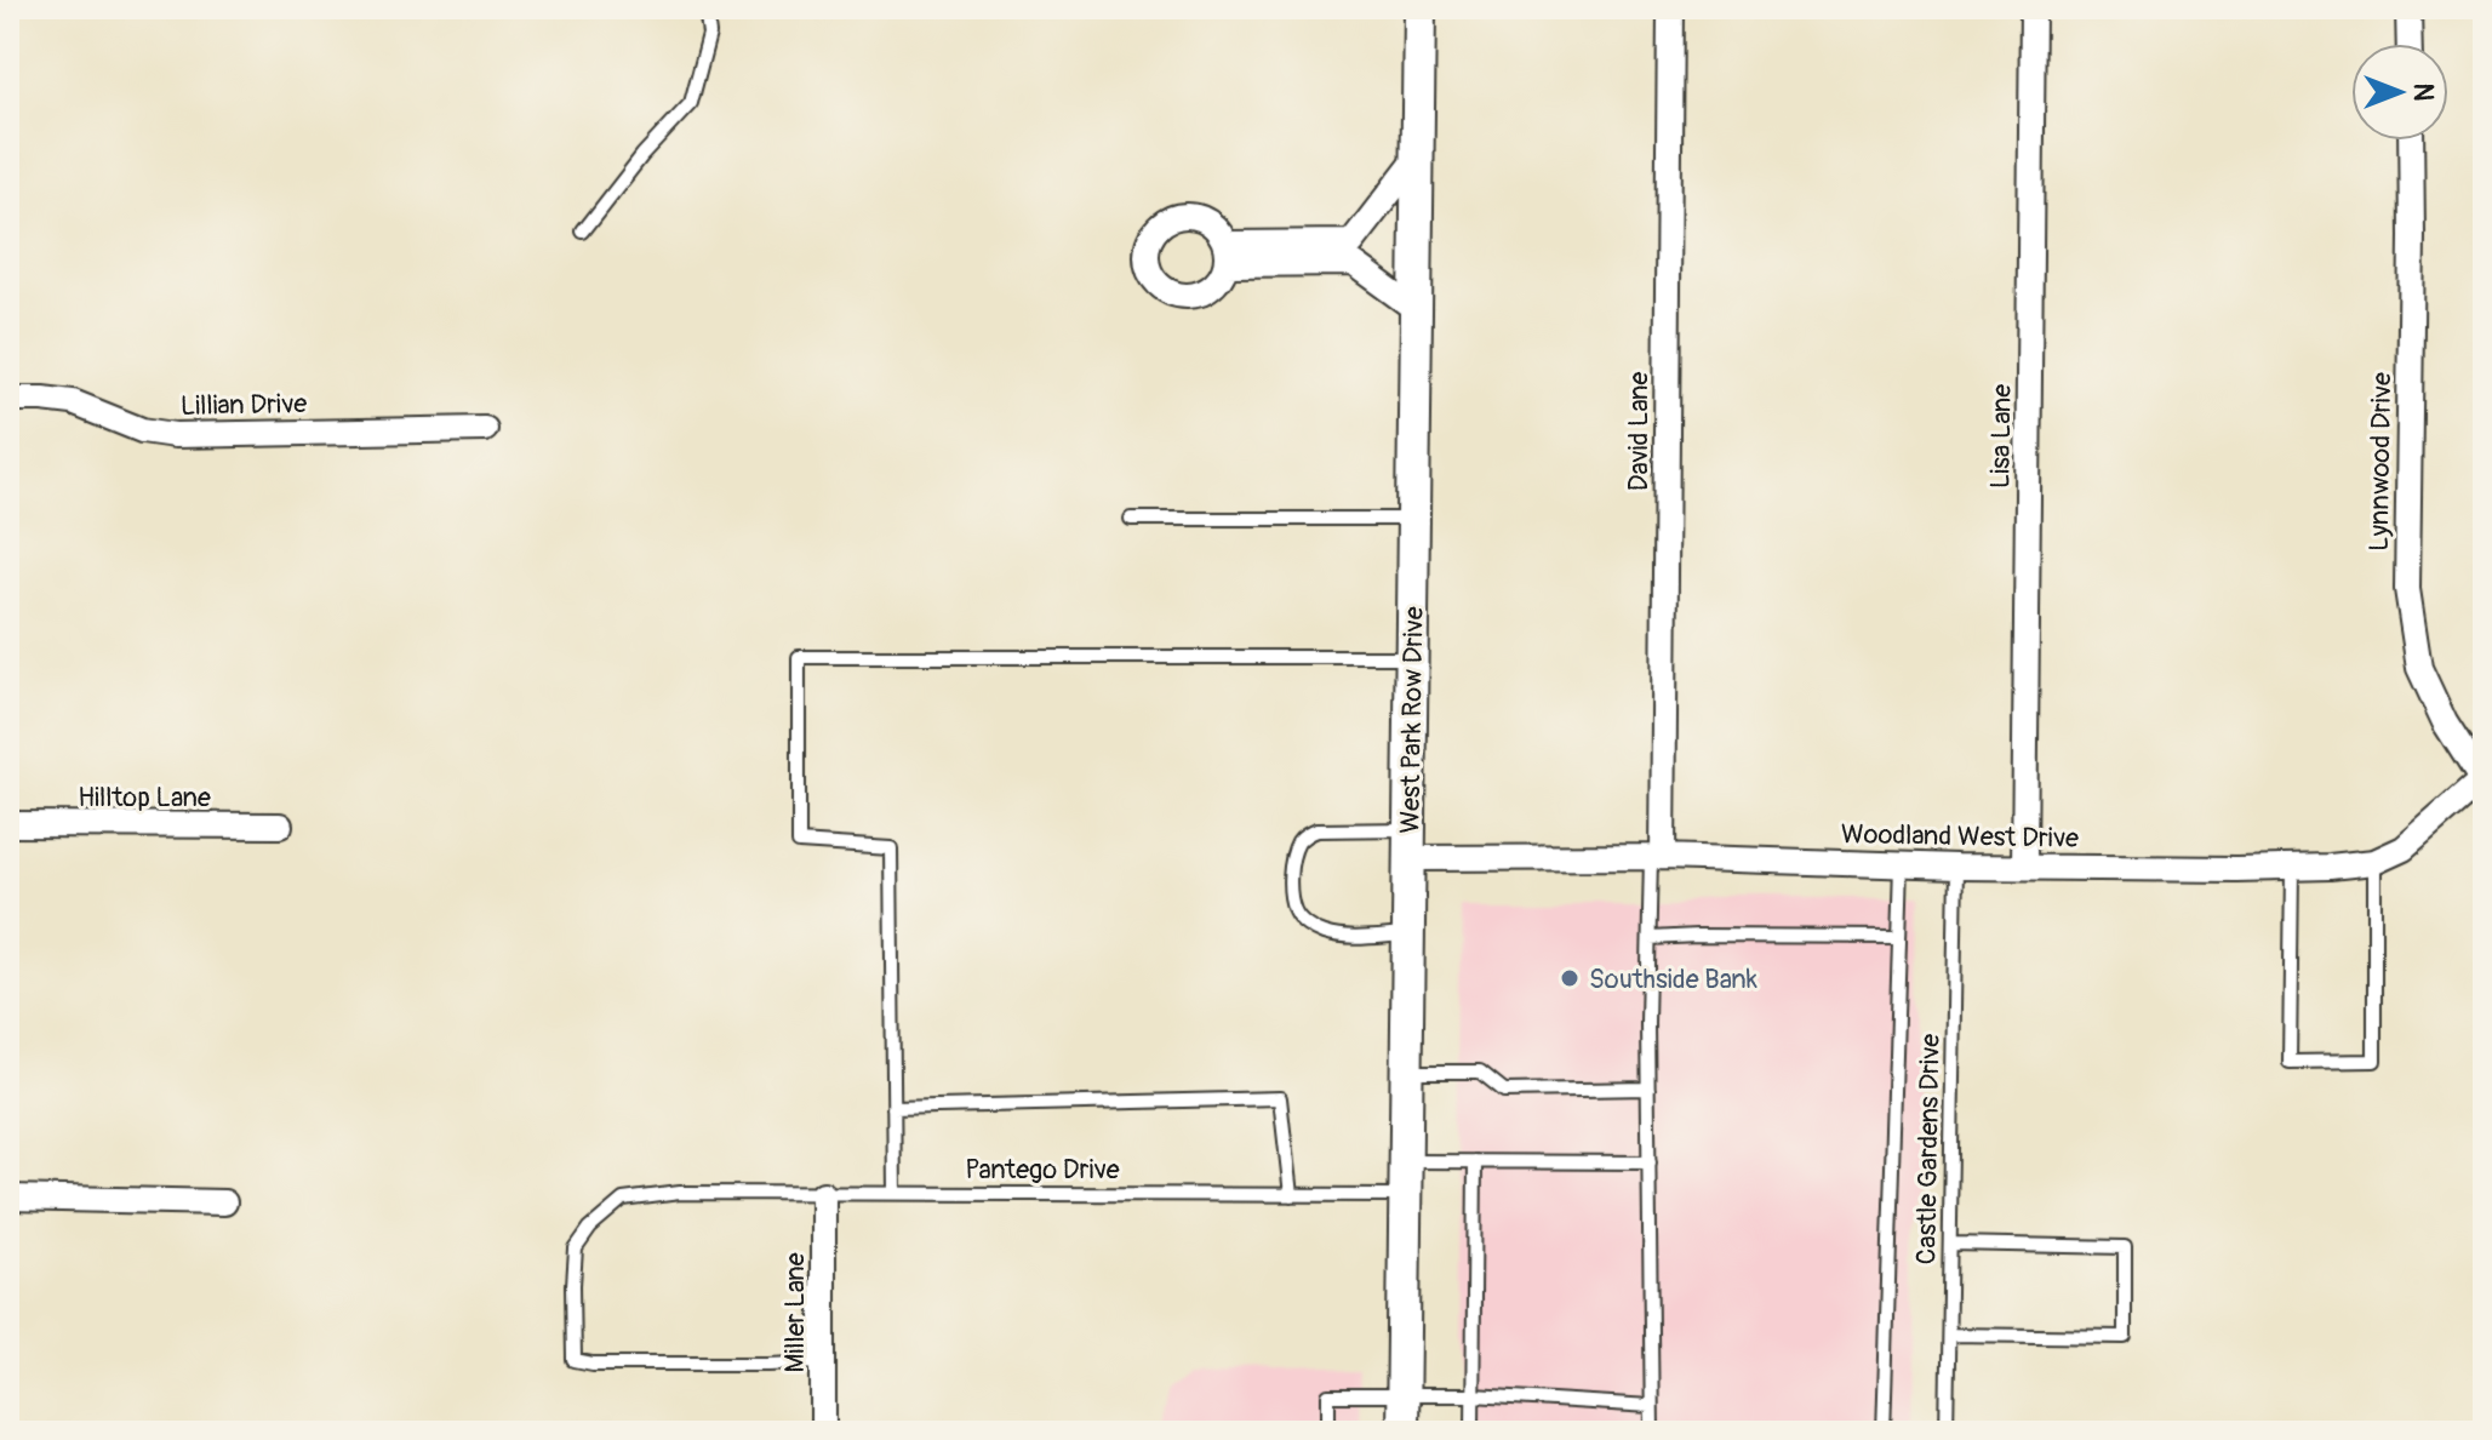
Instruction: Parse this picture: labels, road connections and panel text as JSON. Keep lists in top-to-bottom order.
{
  "streets": {
    "main road": ["West Park Row Drive"],
    "street": [
      "Lillian Drive",
      "David Lane",
      "Lisa Lane",
      "Lynnwood Drive",
      "Hilltop Lane",
      "Woodland West Drive",
      "Miller Lane"
    ],
    "lane": ["Castle Gardens Drive", "Pantego Drive"]
  },
  "crossings": [
    ["David Lane", "Woodland West Drive"],
    ["Lisa Lane", "Woodland West Drive"],
    ["Lynnwood Drive", "Woodland West Drive"],
    ["West Park Row Drive", "Woodland West Drive"],
    ["West Park Row Drive", "Pantego Drive"],
    ["Woodland West Drive", "Castle Gardens Drive"],
    ["Pantego Drive", "Miller Lane"]
  ],
  "places": ["Southside Bank"],
  "north": "right"
}
